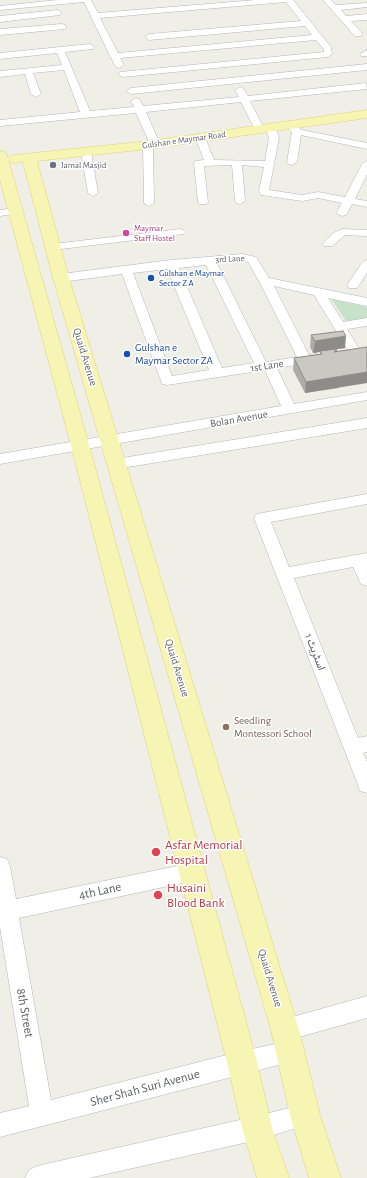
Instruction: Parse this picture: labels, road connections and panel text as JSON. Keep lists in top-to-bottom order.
{
  "streets": {
    "main road": ["Gulshan e Maymar Road", "Quaid Avenue"],
    "street": [
      "3rd Lane",
      "1st Lane",
      "Bolan Avenue",
      "اسٹریٹ 1",
      "4th Lane",
      "8th Street",
      "Sher Shah Suri Avenue"
    ]
  },
  "crossings": [
    ["Gulshan e Maymar Road", "Quaid Avenue"],
    ["3rd Lane", "Quaid Avenue"],
    ["3rd Lane", "1st Lane"],
    ["Quaid Avenue", "Bolan Avenue"],
    ["Quaid Avenue", "Sher Shah Suri Avenue"],
    ["4th Lane", "8th Street"],
    ["8th Street", "Sher Shah Suri Avenue"]
  ],
  "places": [
    "Jamal Masjid",
    "Maymar Staff Hostel",
    "Gulshan e Maymar Sector Z A",
    "Gulshan e Maymar Sector ZA",
    "Seedling Montessori School",
    "Asfar Memorial Hospital",
    "Husaini Blood Bank"
  ]
}
